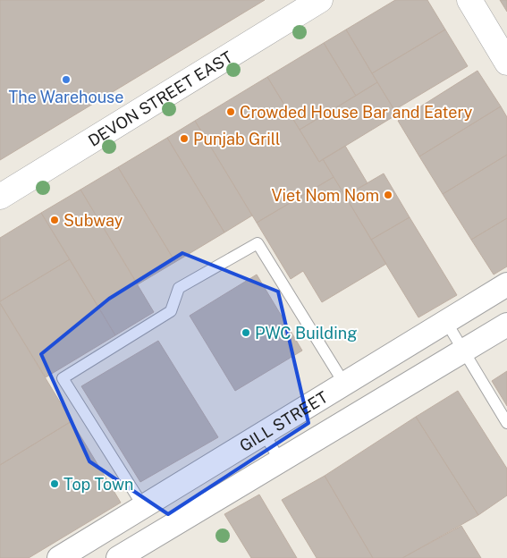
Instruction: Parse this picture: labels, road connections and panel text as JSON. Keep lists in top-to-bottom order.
{
  "streets": {
    "street": ["DEVON STREET EAST", "GILL STREET"]
  },
  "places": [
    "The Warehouse",
    "Crowded House Bar and Eatery",
    "Punjab Grill",
    "Viet Nom Nom",
    "Subway",
    "PWC Building",
    "Top Town"
  ]
}
